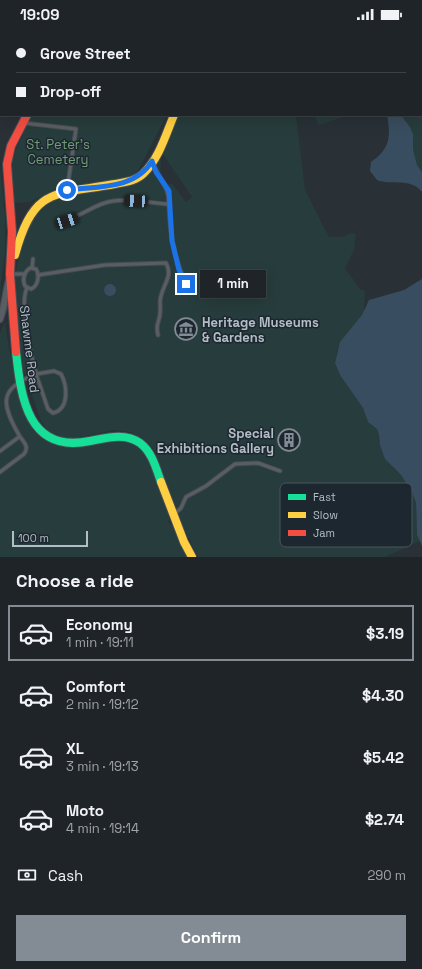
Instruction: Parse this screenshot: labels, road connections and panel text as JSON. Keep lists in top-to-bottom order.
{
  "streets": {
    "street": ["Shawme Road"]
  },
  "parks": ["St. Peter's Cemetery"],
  "places": {
    "museum": ["Heritage Museums & Gardens"],
    "building": ["Special Exhibitions Gallery"]
  },
  "legend": ["Fast", "Slow", "Jam"],
  "scale_bar": "100 m",
  "page": {
    "status": "19:09",
    "banner": ["Grove Street", "Drop-off"],
    "bubble": "1 min",
    "scale": "100 m",
    "heading": "Choose a ride",
    "list": [
      {
        "name": "Economy",
        "note": "1 min · 19:11",
        "value": "$3.19"
      },
      {
        "name": "Comfort",
        "note": "2 min · 19:12",
        "value": "$4.30"
      },
      {
        "name": "XL",
        "note": "3 min · 19:13",
        "value": "$5.42"
      },
      {
        "name": "Moto",
        "note": "4 min · 19:14",
        "value": "$2.74"
      }
    ],
    "pay": ["Cash", "290 m"],
    "buttons": "Confirm"
  }
}
